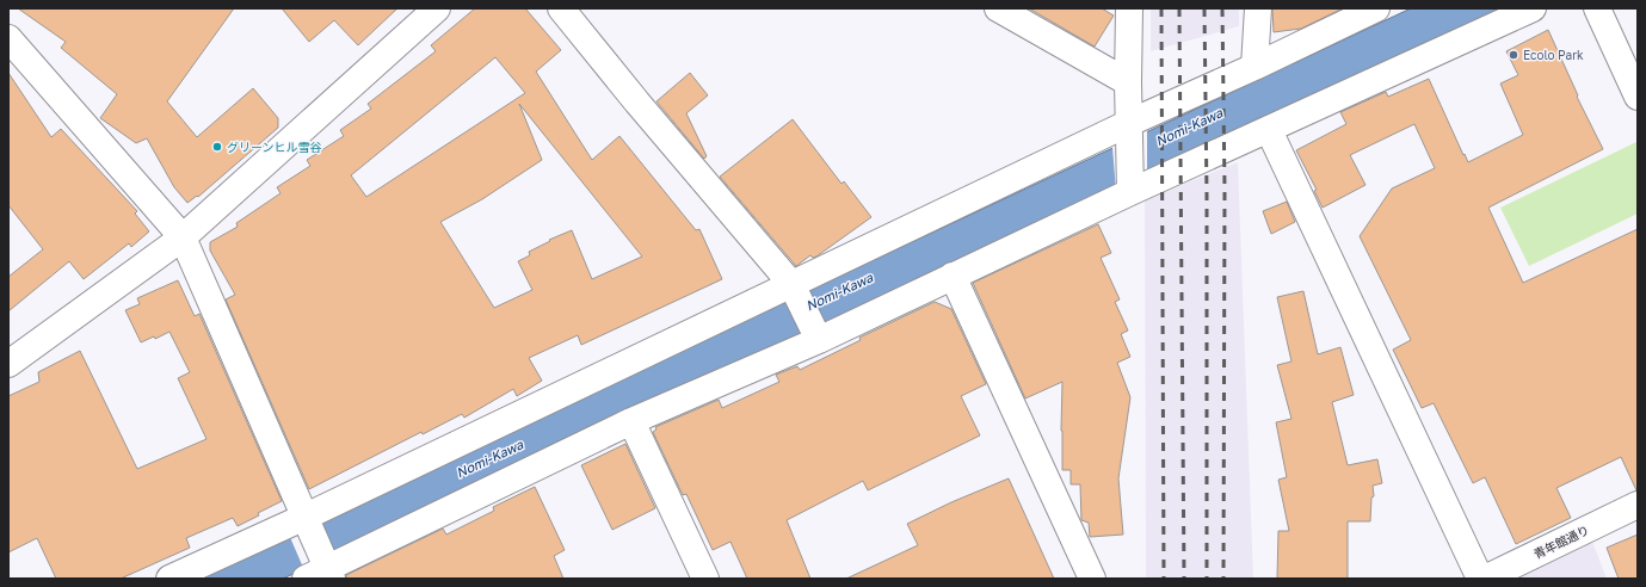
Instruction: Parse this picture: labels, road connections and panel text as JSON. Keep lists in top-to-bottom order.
{
  "streets": {
    "street": ["青年館通り"]
  },
  "water": ["Nomi-Kawa"],
  "places": ["Ecolo Park", "グリーンヒル雪谷"]
}
